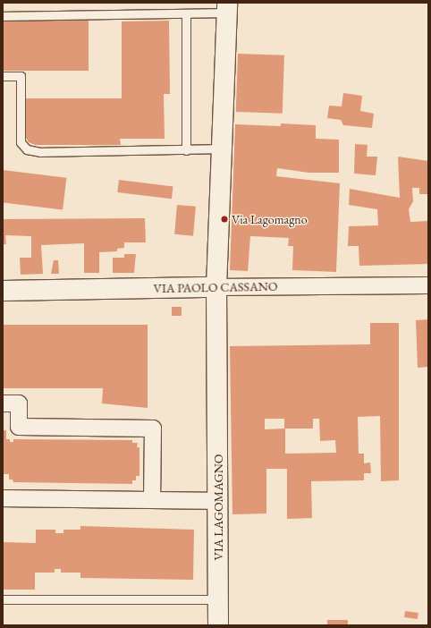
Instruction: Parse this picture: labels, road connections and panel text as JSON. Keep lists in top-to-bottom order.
{
  "streets": {
    "main road": ["VIA PAOLO CASSANO", "VIA LAGOMAGNO"]
  },
  "crossings": [
    ["VIA PAOLO CASSANO", "VIA LAGOMAGNO"]
  ],
  "places": ["Via Lagomagno"]
}
